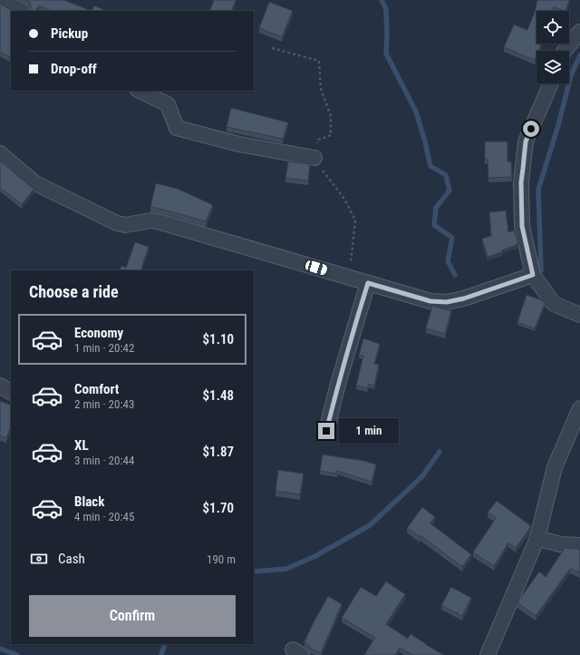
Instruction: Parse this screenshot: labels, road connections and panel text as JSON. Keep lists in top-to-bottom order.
{
  "page": {
    "banner": ["Pickup", "Drop-off"],
    "heading": "Choose a ride",
    "list": [
      {
        "name": "Economy",
        "note": "1 min · 20:42",
        "value": "$1.10"
      },
      {
        "name": "Comfort",
        "note": "2 min · 20:43",
        "value": "$1.48"
      },
      {
        "name": "XL",
        "note": "3 min · 20:44",
        "value": "$1.87"
      },
      {
        "name": "Black",
        "note": "4 min · 20:45",
        "value": "$1.70"
      }
    ],
    "bubble": "1 min",
    "pay": ["Cash", "190 m"],
    "buttons": "Confirm"
  }
}
